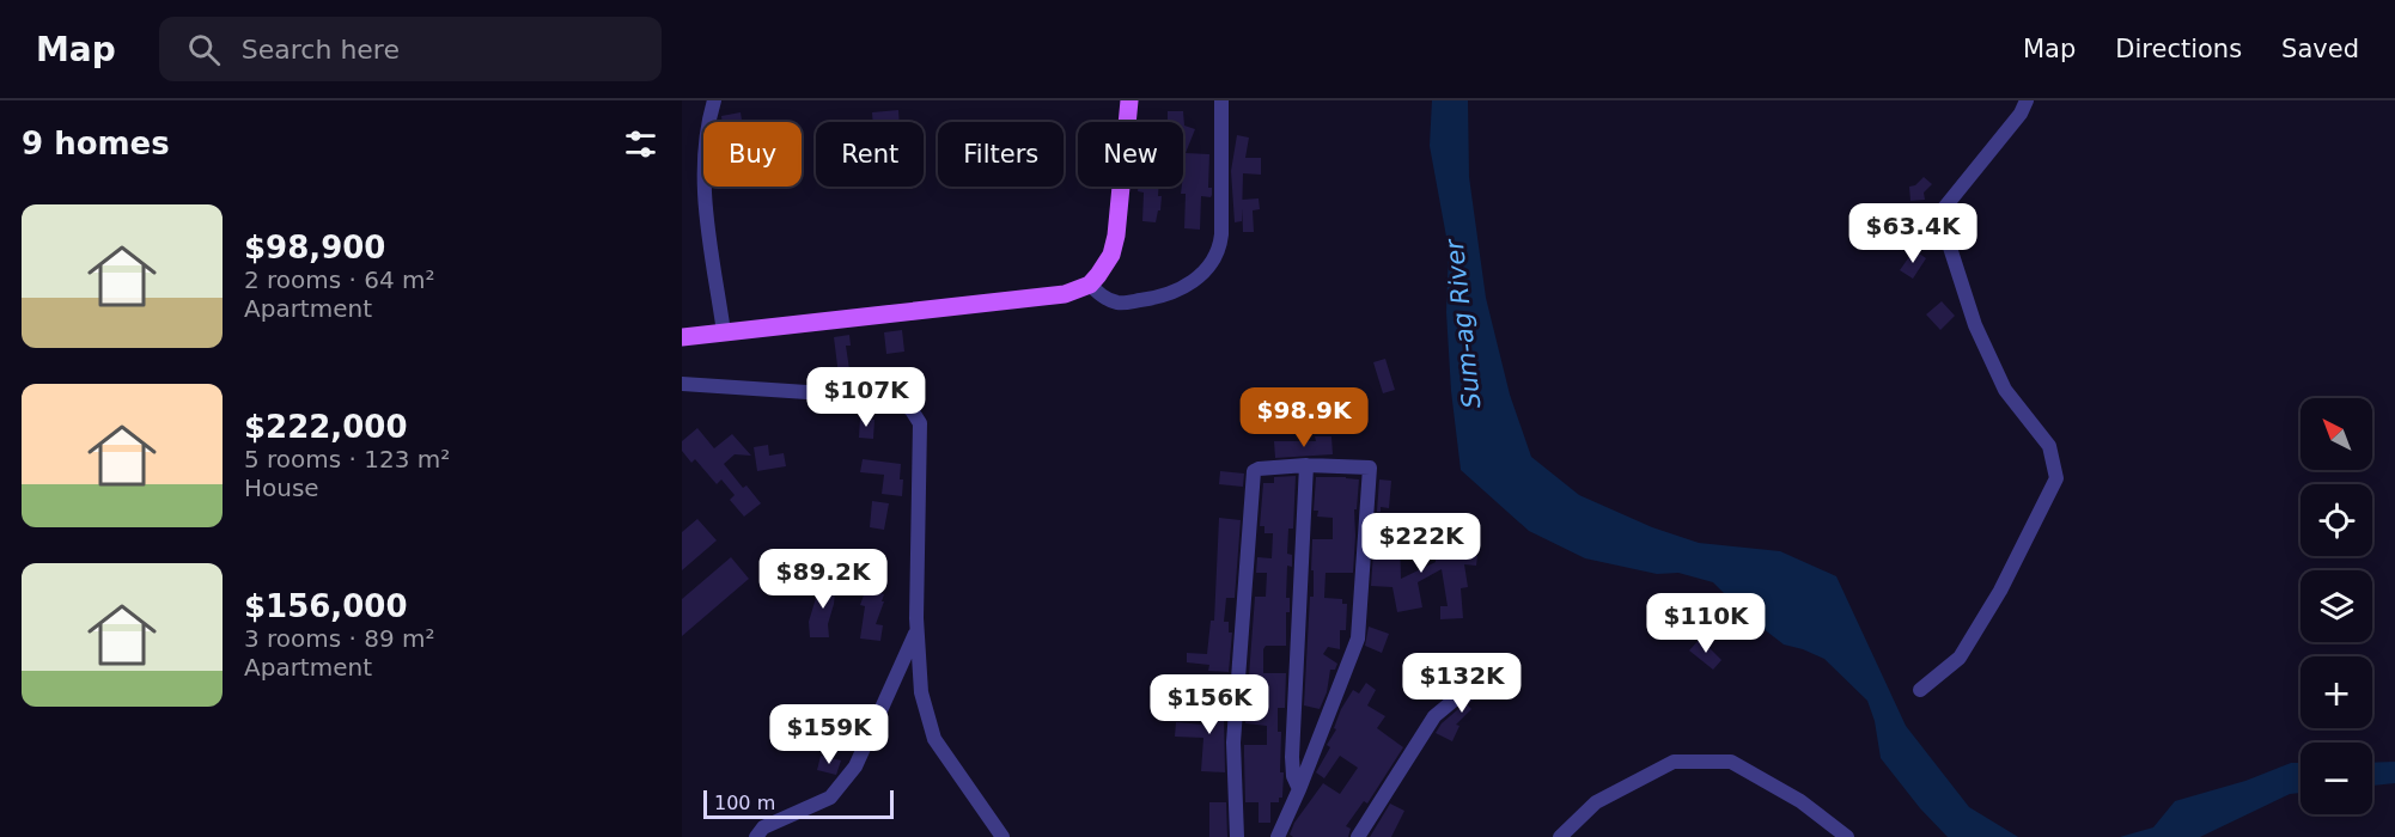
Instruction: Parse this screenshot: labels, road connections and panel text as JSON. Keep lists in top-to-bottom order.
{
  "water": ["Sum-ag River"],
  "scale_bar": "100 m",
  "north": "top left",
  "page": {
    "header": "Map",
    "search": "Search here",
    "nav": ["Map", "Directions", "Saved"],
    "heading": "9 homes",
    "chip": [
      "Buy",
      "Rent",
      "Filters",
      "New"
    ],
    "list": [
      {
        "name": "$98,900",
        "note": "2 rooms · 64 m² · Apartment"
      },
      {
        "name": "$222,000",
        "note": "5 rooms · 123 m² · House"
      },
      {
        "name": "$156,000",
        "note": "3 rooms · 89 m² · Apartment"
      }
    ],
    "price": [
      "$63.4K",
      "$107K",
      "$98.9K",
      "$222K",
      "$89.2K",
      "$110K",
      "$132K",
      "$156K",
      "$159K"
    ],
    "map_buttons": ["+", "−"],
    "scale": "100 m"
  }
}
